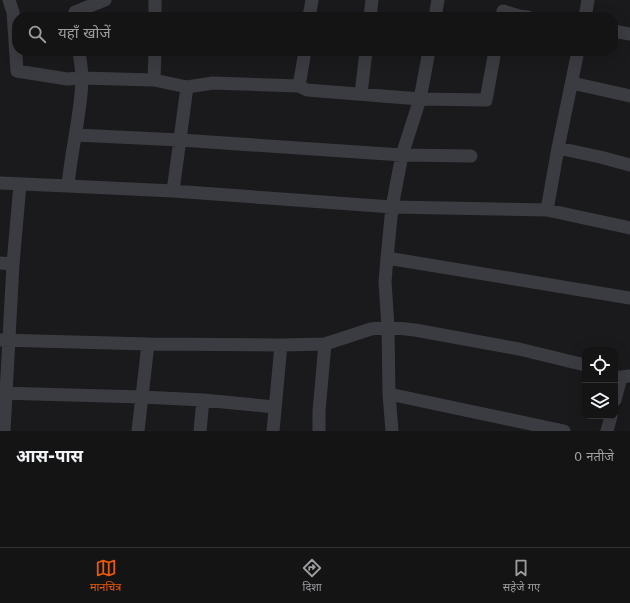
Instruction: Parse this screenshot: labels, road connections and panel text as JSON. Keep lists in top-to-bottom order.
{
  "page": {
    "search": "यहाँ खोजें",
    "heading": ["आस-पास", "0 नतीजे"],
    "nav": ["मानचित्र", "दिशा", "सहेजे गए"]
  }
}
